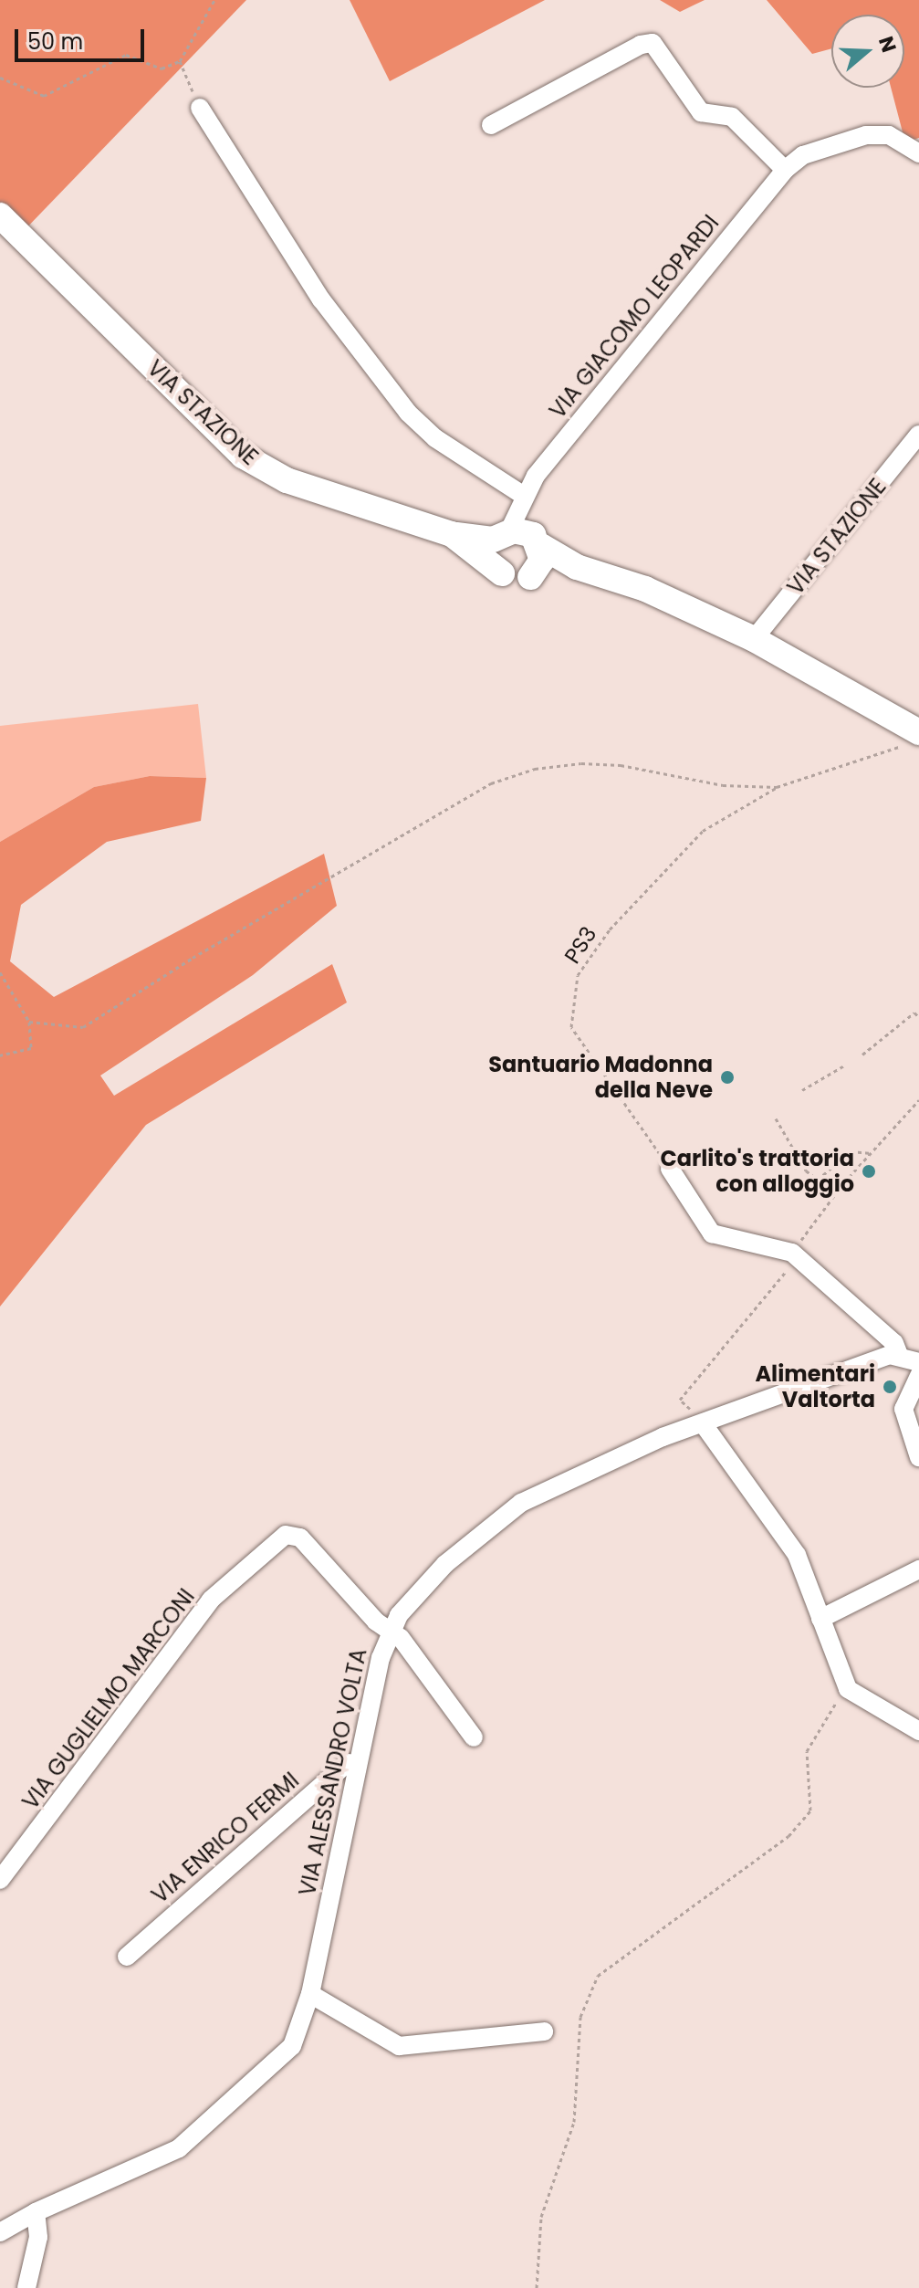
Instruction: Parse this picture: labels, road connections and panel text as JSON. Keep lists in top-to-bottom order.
{
  "streets": {
    "main road": ["VIA STAZIONE"],
    "street": [
      "VIA GIACOMO LEOPARDI",
      "VIA GUGLIELMO MARCONI",
      "VIA ALESSANDRO VOLTA",
      "VIA ENRICO FERMI"
    ],
    "path": ["PS3"]
  },
  "crossings": [
    ["VIA GIACOMO LEOPARDI", "VIA STAZIONE"],
    ["VIA GUGLIELMO MARCONI", "VIA ALESSANDRO VOLTA"],
    ["VIA ALESSANDRO VOLTA", "VIA ENRICO FERMI"]
  ],
  "places": ["Santuario Madonna della Neve", "Carlito's trattoria con alloggio", "Alimentari Valtorta"],
  "scale_bar": "50 m",
  "north": "right"
}
